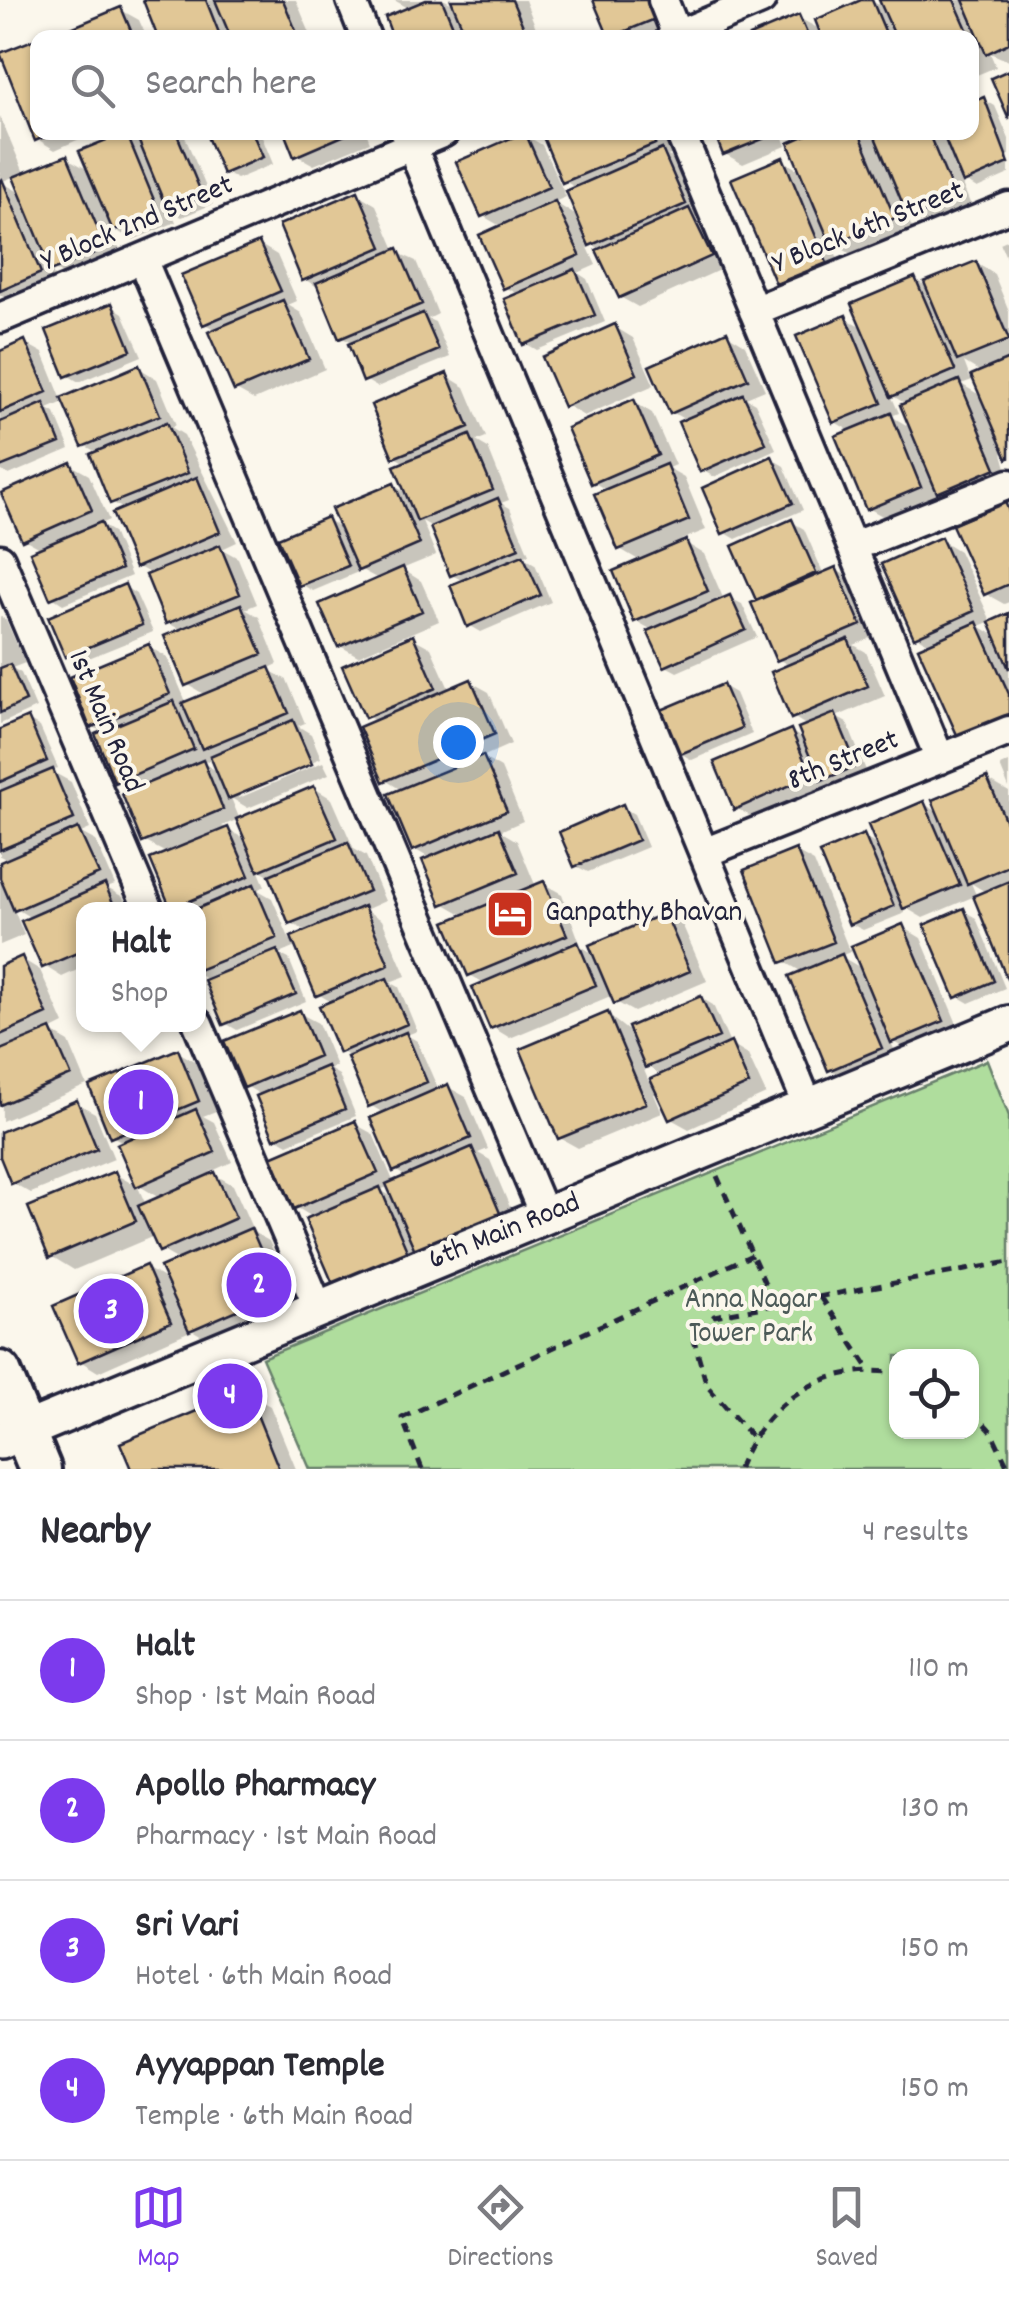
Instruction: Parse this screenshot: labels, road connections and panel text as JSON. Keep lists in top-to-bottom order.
{
  "streets": {
    "street": [
      "Y Block 2nd Street",
      "Y Block 6th Street",
      "1st Main Road",
      "8th Street",
      "6th Main Road"
    ]
  },
  "parks": ["Anna Nagar Tower Park"],
  "places": {
    "hotel": ["Ganpathy Bhavan"]
  },
  "page": {
    "search": "Search here",
    "popup": ["Halt", "Shop"],
    "pins": [
      "1",
      "2",
      "3",
      "4"
    ],
    "heading": ["Nearby", "4 results"],
    "list": [
      {
        "mark": "1",
        "name": "Halt",
        "note": "Shop · 1st Main Road",
        "value": "110 m"
      },
      {
        "mark": "2",
        "name": "Apollo Pharmacy",
        "note": "Pharmacy · 1st Main Road",
        "value": "130 m"
      },
      {
        "mark": "3",
        "name": "Sri Vari",
        "note": "Hotel · 6th Main Road",
        "value": "150 m"
      },
      {
        "mark": "4",
        "name": "Ayyappan Temple",
        "note": "Temple · 6th Main Road",
        "value": "150 m"
      }
    ],
    "nav": ["Map", "Directions", "Saved"]
  }
}
